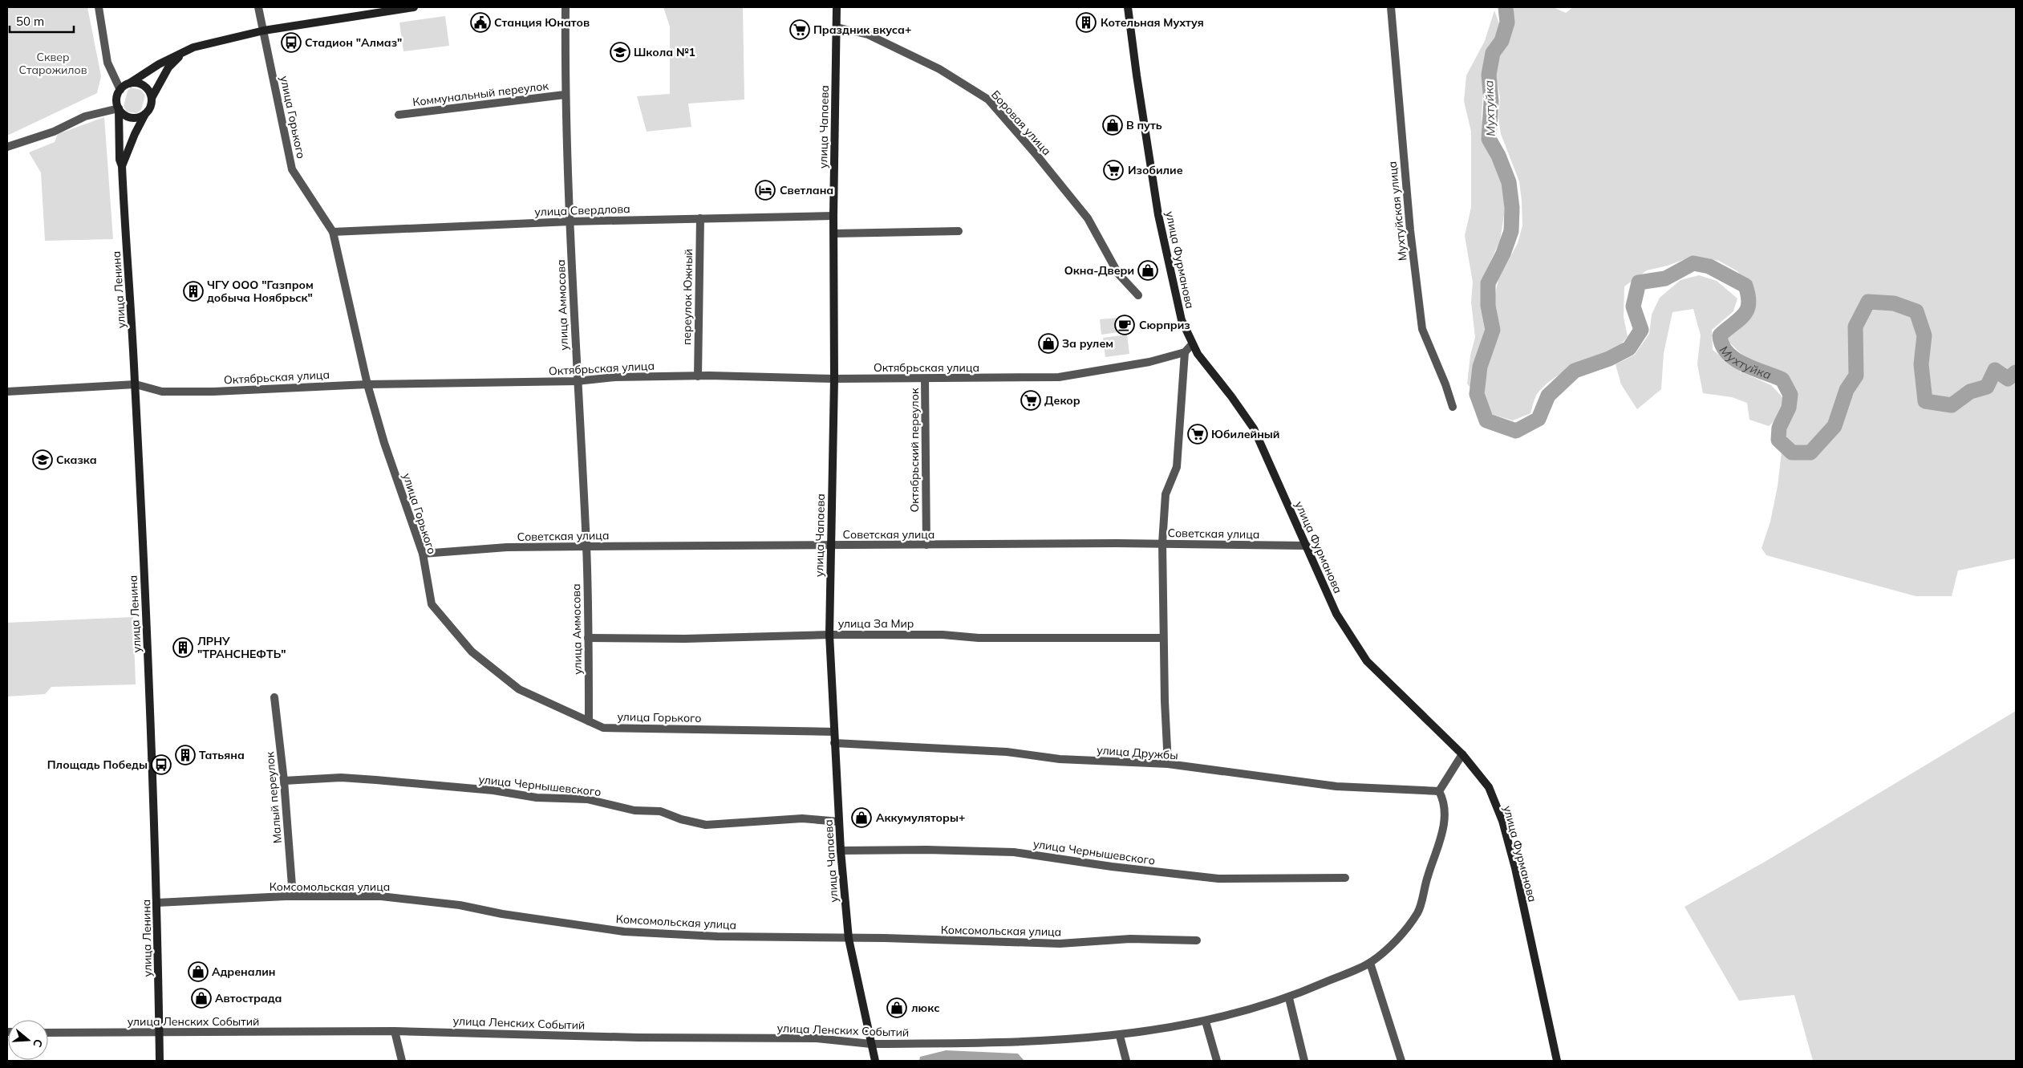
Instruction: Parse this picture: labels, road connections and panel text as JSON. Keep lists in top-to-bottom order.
{
  "streets": {
    "main road": ["улица Чапаева", "улица Фурманова", "улица Ленина"],
    "street": [
      "Коммунальный переулок",
      "улица Горького",
      "Боровая улица",
      "улица Свердлова",
      "Мухтуйская улица",
      "переулок Южный",
      "улица Аммосова",
      "Октябрьская улица",
      "Октябрьский переулок",
      "Советская улица",
      "улица За Мир",
      "улица Дружбы",
      "улица Чернышевского",
      "Малый переулок",
      "Комсомольская улица",
      "улица Ленских Событий"
    ]
  },
  "crossings": [
    ["Коммунальный переулок", "улица Аммосова"],
    ["улица Горького", "улица Чапаева"],
    ["улица Горького", "улица Свердлова"],
    ["улица Горького", "улица Аммосова"],
    ["улица Горького", "Октябрьская улица"],
    ["улица Горького", "Советская улица"],
    ["Боровая улица", "улица Чапаева"],
    ["улица Чапаева", "улица Свердлова"],
    ["улица Чапаева", "Октябрьская улица"],
    ["улица Чапаева", "Советская улица"],
    ["улица Чапаева", "улица За Мир"],
    ["улица Чапаева", "улица Дружбы"],
    ["улица Чапаева", "улица Чернышевского"],
    ["улица Чапаева", "Комсомольская улица"],
    ["улица Чапаева", "улица Ленских Событий"],
    ["улица Свердлова", "переулок Южный"],
    ["улица Свердлова", "улица Аммосова"],
    ["улица Фурманова", "Советская улица"],
    ["улица Ленина", "Октябрьская улица"],
    ["улица Ленина", "Комсомольская улица"],
    ["улица Ленина", "улица Ленских Событий"],
    ["переулок Южный", "Октябрьская улица"],
    ["улица Аммосова", "Октябрьская улица"],
    ["улица Аммосова", "Советская улица"],
    ["улица Аммосова", "улица За Мир"],
    ["Октябрьская улица", "Октябрьский переулок"],
    ["Октябрьский переулок", "Советская улица"],
    ["улица Дружбы", "улица Ленских Событий"],
    ["улица Чернышевского", "Малый переулок"],
    ["Малый переулок", "Комсомольская улица"]
  ],
  "water": ["Мухтуйка"],
  "parks": ["Cквер Старожилов"],
  "places": {
    "public building": ["Станция Юнатов"],
    "building": [
      "Котельная Мухтуя",
      "ЧГУ ООО \"Газпром добыча Ноябрьск\"",
      "ЛРНУ \"ТРАНСНЕФТЬ\"",
      "Татьяна"
    ],
    "supermarket": [
      "Праздник вкуса+",
      "Изобилие",
      "Декор",
      "Юбилейный"
    ],
    "bus stop": ["Стадион \"Алмаз\"", "Площадь Победы"],
    "school or university": ["Школа №1", "Сказка"],
    "shop": [
      "В путь",
      "Окна-Двери",
      "За рулем",
      "Аккумуляторы+",
      "Адреналин",
      "Автострада",
      "люкс"
    ],
    "hotel": ["Светлана"],
    "cafe": ["Сюрприз"]
  },
  "scale_bar": "50 m",
  "north": "right"
}
